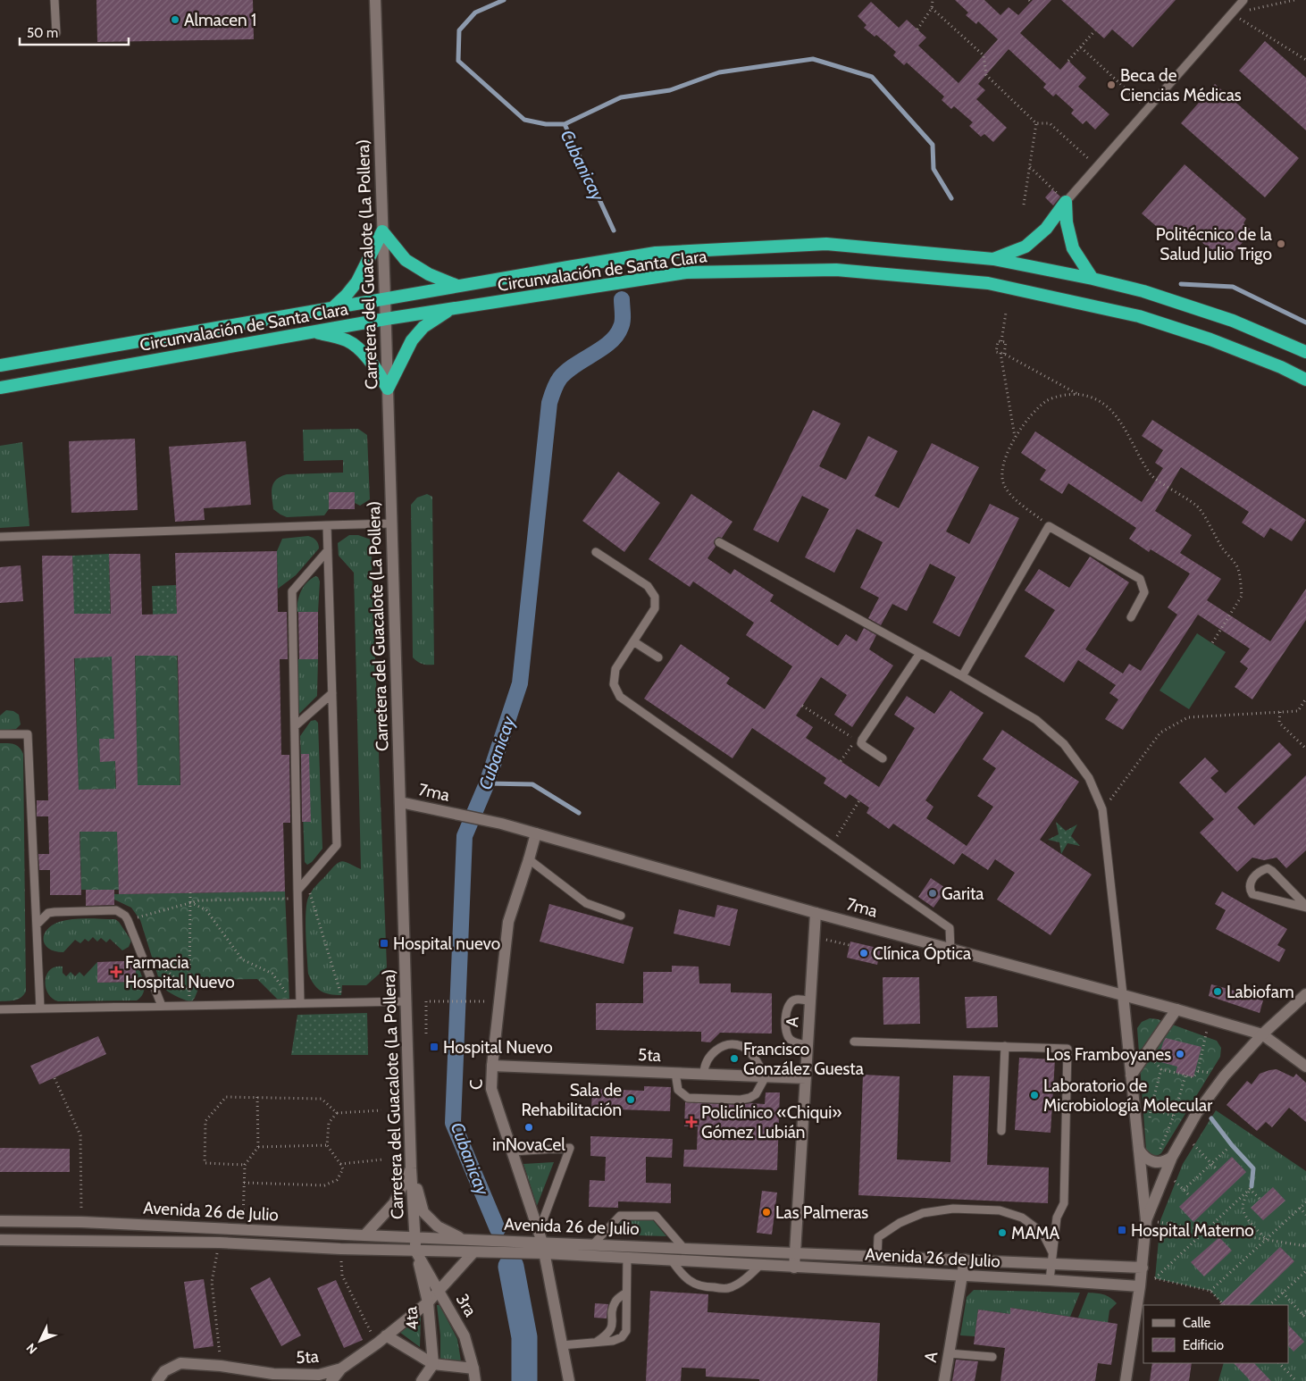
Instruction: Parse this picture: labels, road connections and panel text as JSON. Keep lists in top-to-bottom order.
{
  "streets": {
    "highway": ["Circunvalación de Santa Clara"],
    "main road": [
      "Carretera del Guacalote (La Pollera)",
      "7ma",
      "A",
      "5ta",
      "C",
      "Avenida 26 de Julio",
      "3ra",
      "4ta"
    ]
  },
  "crossings": [
    ["Carretera del Guacalote (La Pollera)", "Circunvalación de Santa Clara"],
    ["Carretera del Guacalote (La Pollera)", "7ma"],
    ["Carretera del Guacalote (La Pollera)", "Avenida 26 de Julio"],
    ["Carretera del Guacalote (La Pollera)", "3ra"],
    ["Carretera del Guacalote (La Pollera)", "4ta"],
    ["7ma", "A"],
    ["7ma", "C"],
    ["A", "5ta"],
    ["A", "Avenida 26 de Julio"],
    ["5ta", "C"],
    ["5ta", "Avenida 26 de Julio"],
    ["5ta", "3ra"],
    ["5ta", "4ta"],
    ["C", "Avenida 26 de Julio"],
    ["Avenida 26 de Julio", "3ra"],
    ["Avenida 26 de Julio", "4ta"],
    ["3ra", "4ta"]
  ],
  "water": ["Cubanicay"],
  "places": {
    "other": [
      "Almacen 1",
      "Beca de Ciencias Médicas",
      "Politécnico de la Salud Julio Trigo",
      "Garita",
      "Clínica Óptica",
      "Labiofam",
      "Los Framboyanes",
      "Francisco González Guesta",
      "Laboratorio de Microbiología Molecular",
      "Sala de Rehabilitación",
      "inNovaCel",
      "Las Palmeras",
      "MAMA"
    ],
    "transit": ["Hospital nuevo", "Hospital Nuevo", "Hospital Materno"],
    "health": ["Farmacia Hospital Nuevo", "Policlínico «Chiqui» Gómez Lubián"]
  },
  "legend": ["Calle", "Edificio"],
  "scale_bar": "50 m",
  "north": "bottom left"
}
